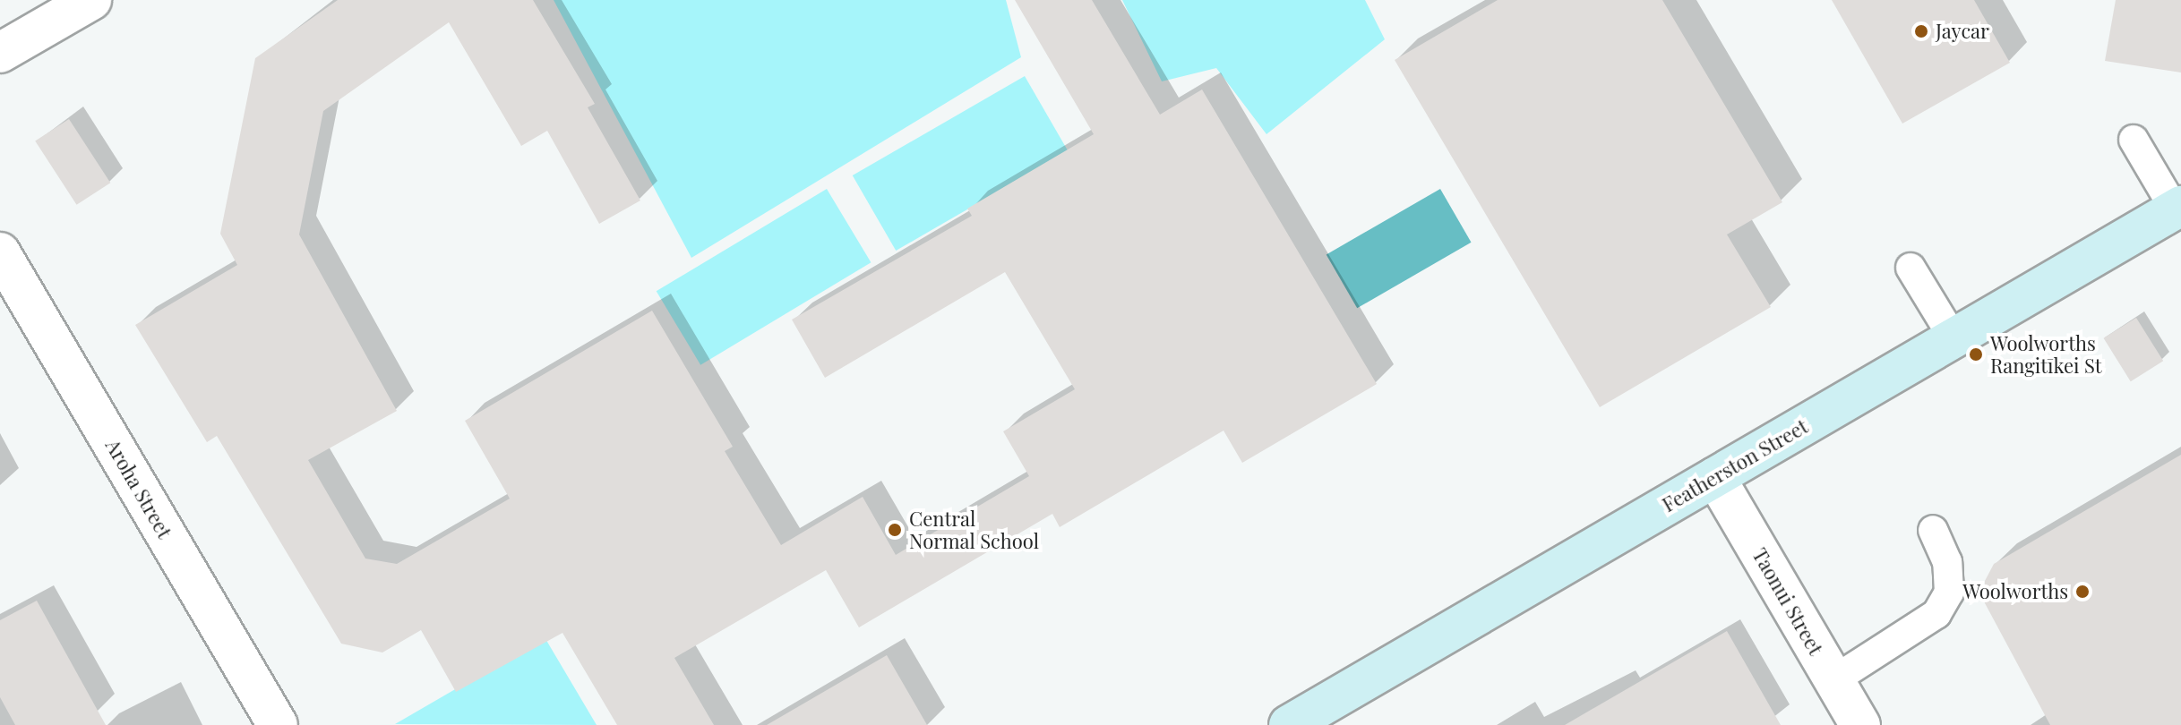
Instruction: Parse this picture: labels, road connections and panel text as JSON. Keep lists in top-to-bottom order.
{
  "streets": {
    "main road": ["Featherston Street"],
    "street": ["Aroha Street", "Taonui Street"]
  },
  "crossings": [
    ["Featherston Street", "Taonui Street"]
  ],
  "places": [
    "Jaycar",
    "Woolworths Rangitīkei St",
    "Central Normal School",
    "Woolworths"
  ]
}
